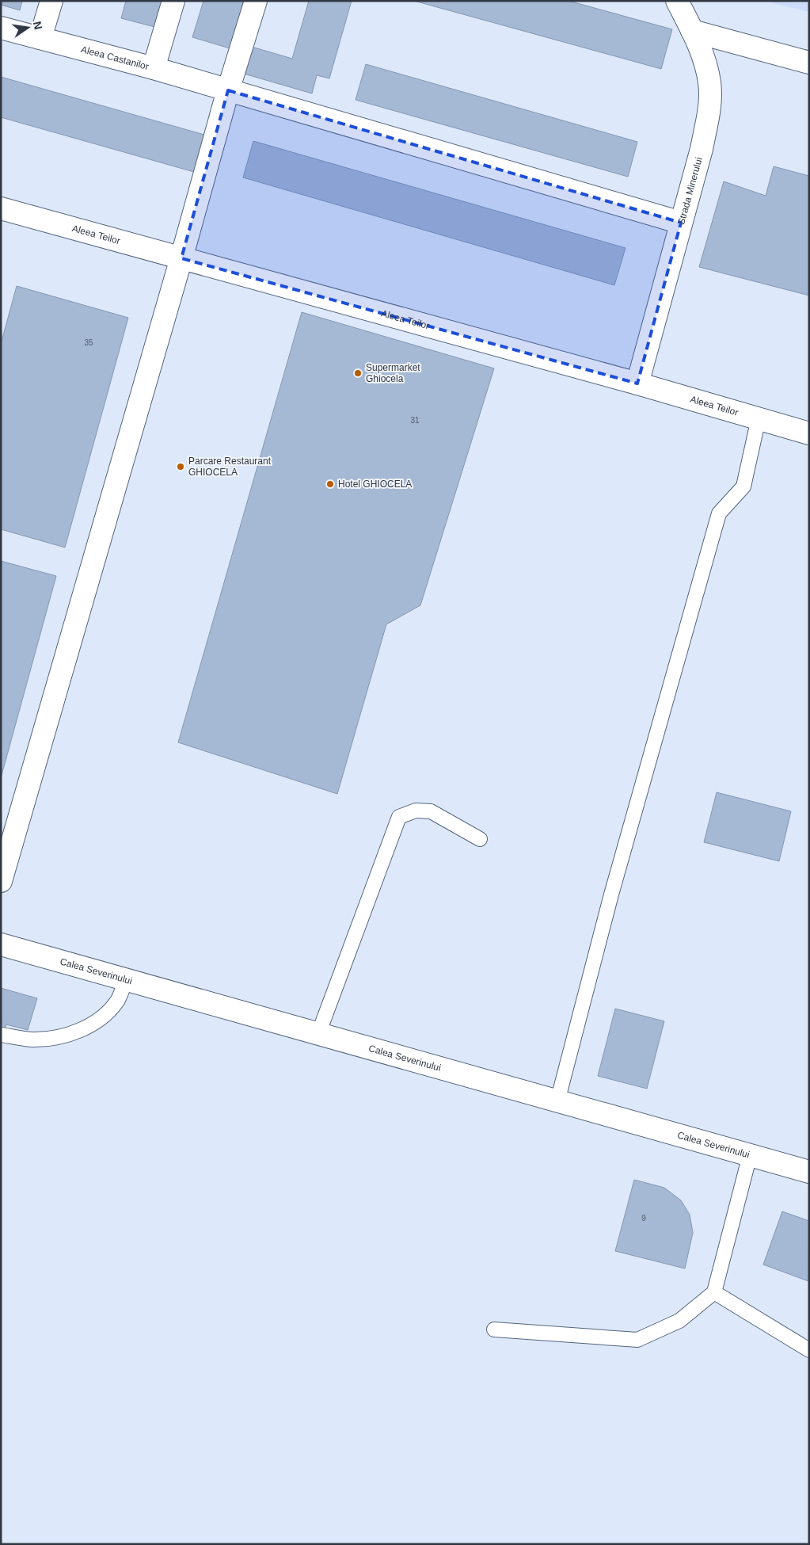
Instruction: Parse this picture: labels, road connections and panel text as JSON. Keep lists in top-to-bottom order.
{
  "streets": {
    "street": [
      "Aleea Castanilor",
      "Strada Minerului",
      "Aleea Teilor",
      "Calea Severinului"
    ]
  },
  "crossings": [
    ["Aleea Castanilor", "Strada Minerului"],
    ["Strada Minerului", "Aleea Teilor"]
  ],
  "places": ["Supermarket Ghiocela", "Parcare Restaurant GHIOCELA", "Hotel GHIOCELA"],
  "house_numbers": ["35", "31", "9"],
  "north": "right"
}
